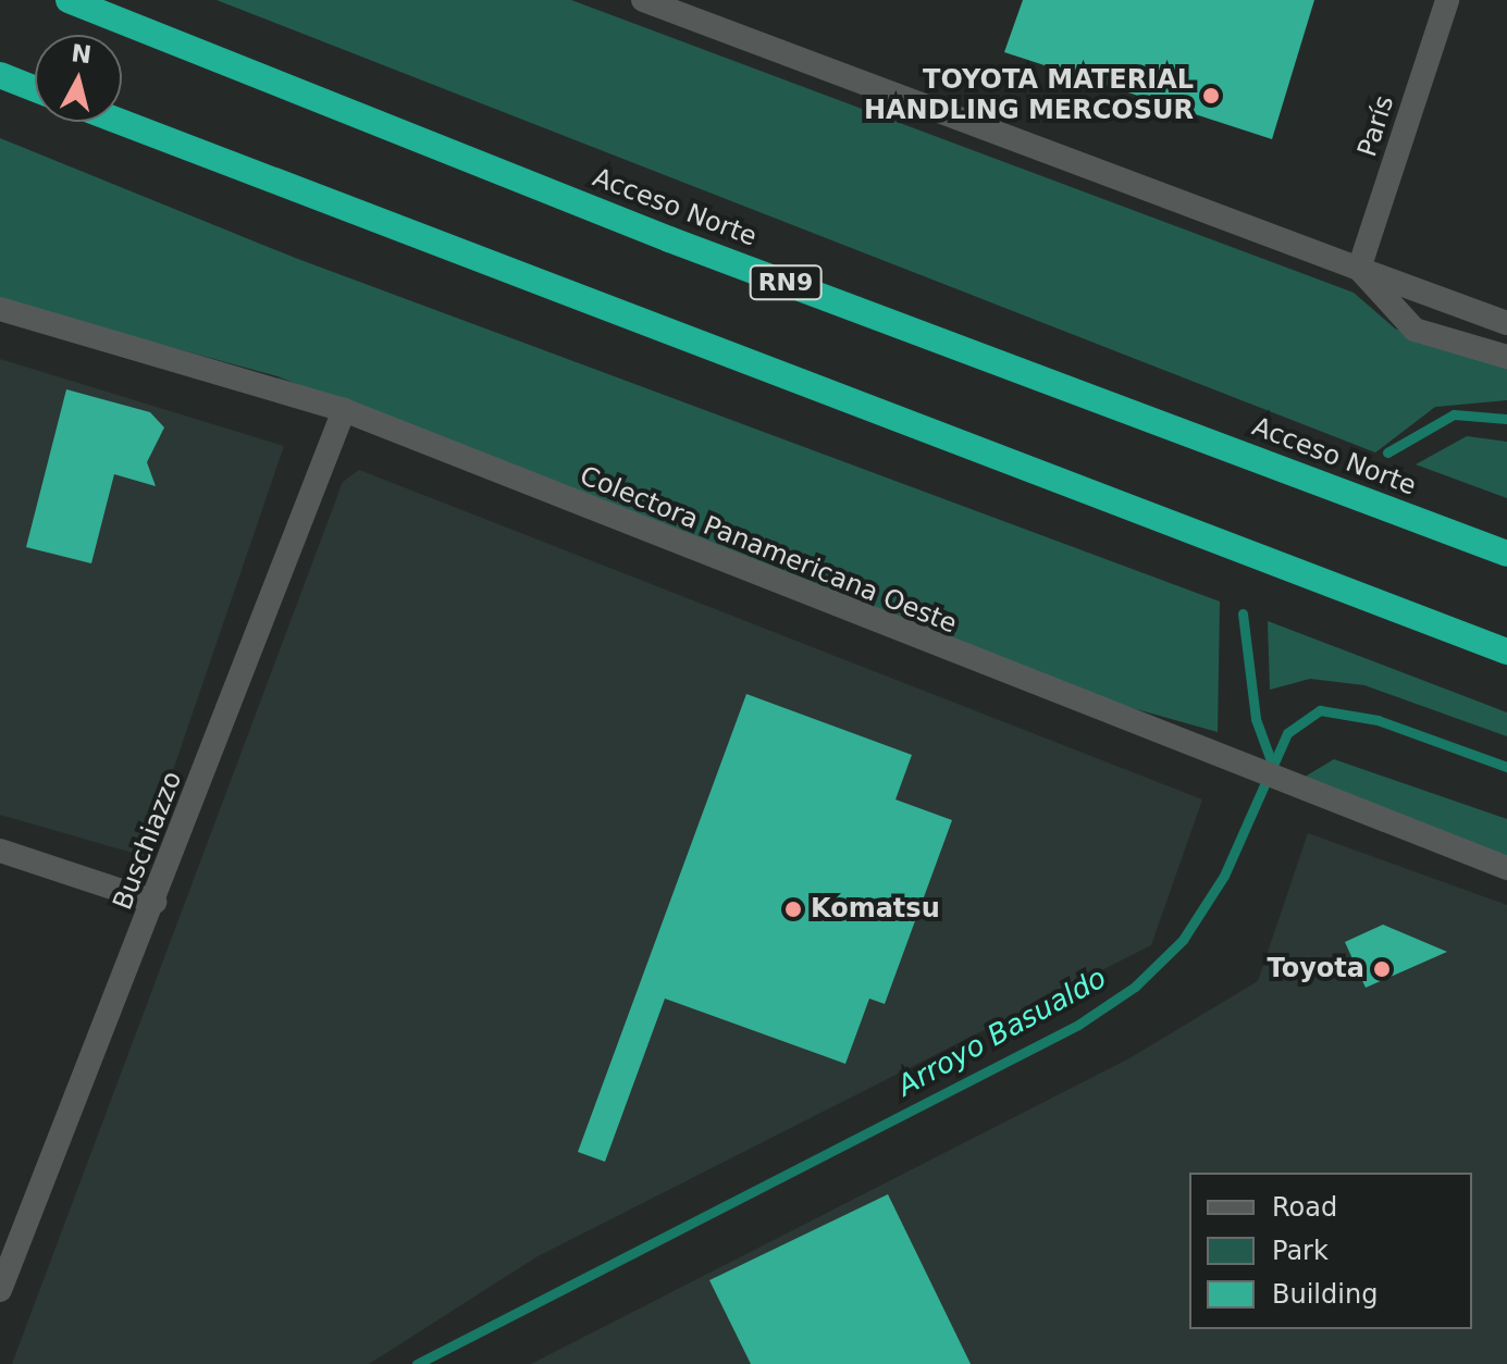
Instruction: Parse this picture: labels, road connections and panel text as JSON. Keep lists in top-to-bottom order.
{
  "streets": {
    "highway": ["Acceso Norte", "RN9"],
    "street": ["París", "Colectora Panamericana Oeste", "Buschiazzo"]
  },
  "crossings": [
    ["Colectora Panamericana Oeste", "Buschiazzo"]
  ],
  "water": ["Arroyo Basualdo"],
  "places": ["TOYOTA MATERIAL HANDLING MERCOSUR", "Komatsu", "Toyota"],
  "legend": ["Road", "Park", "Building"],
  "north": "top"
}
